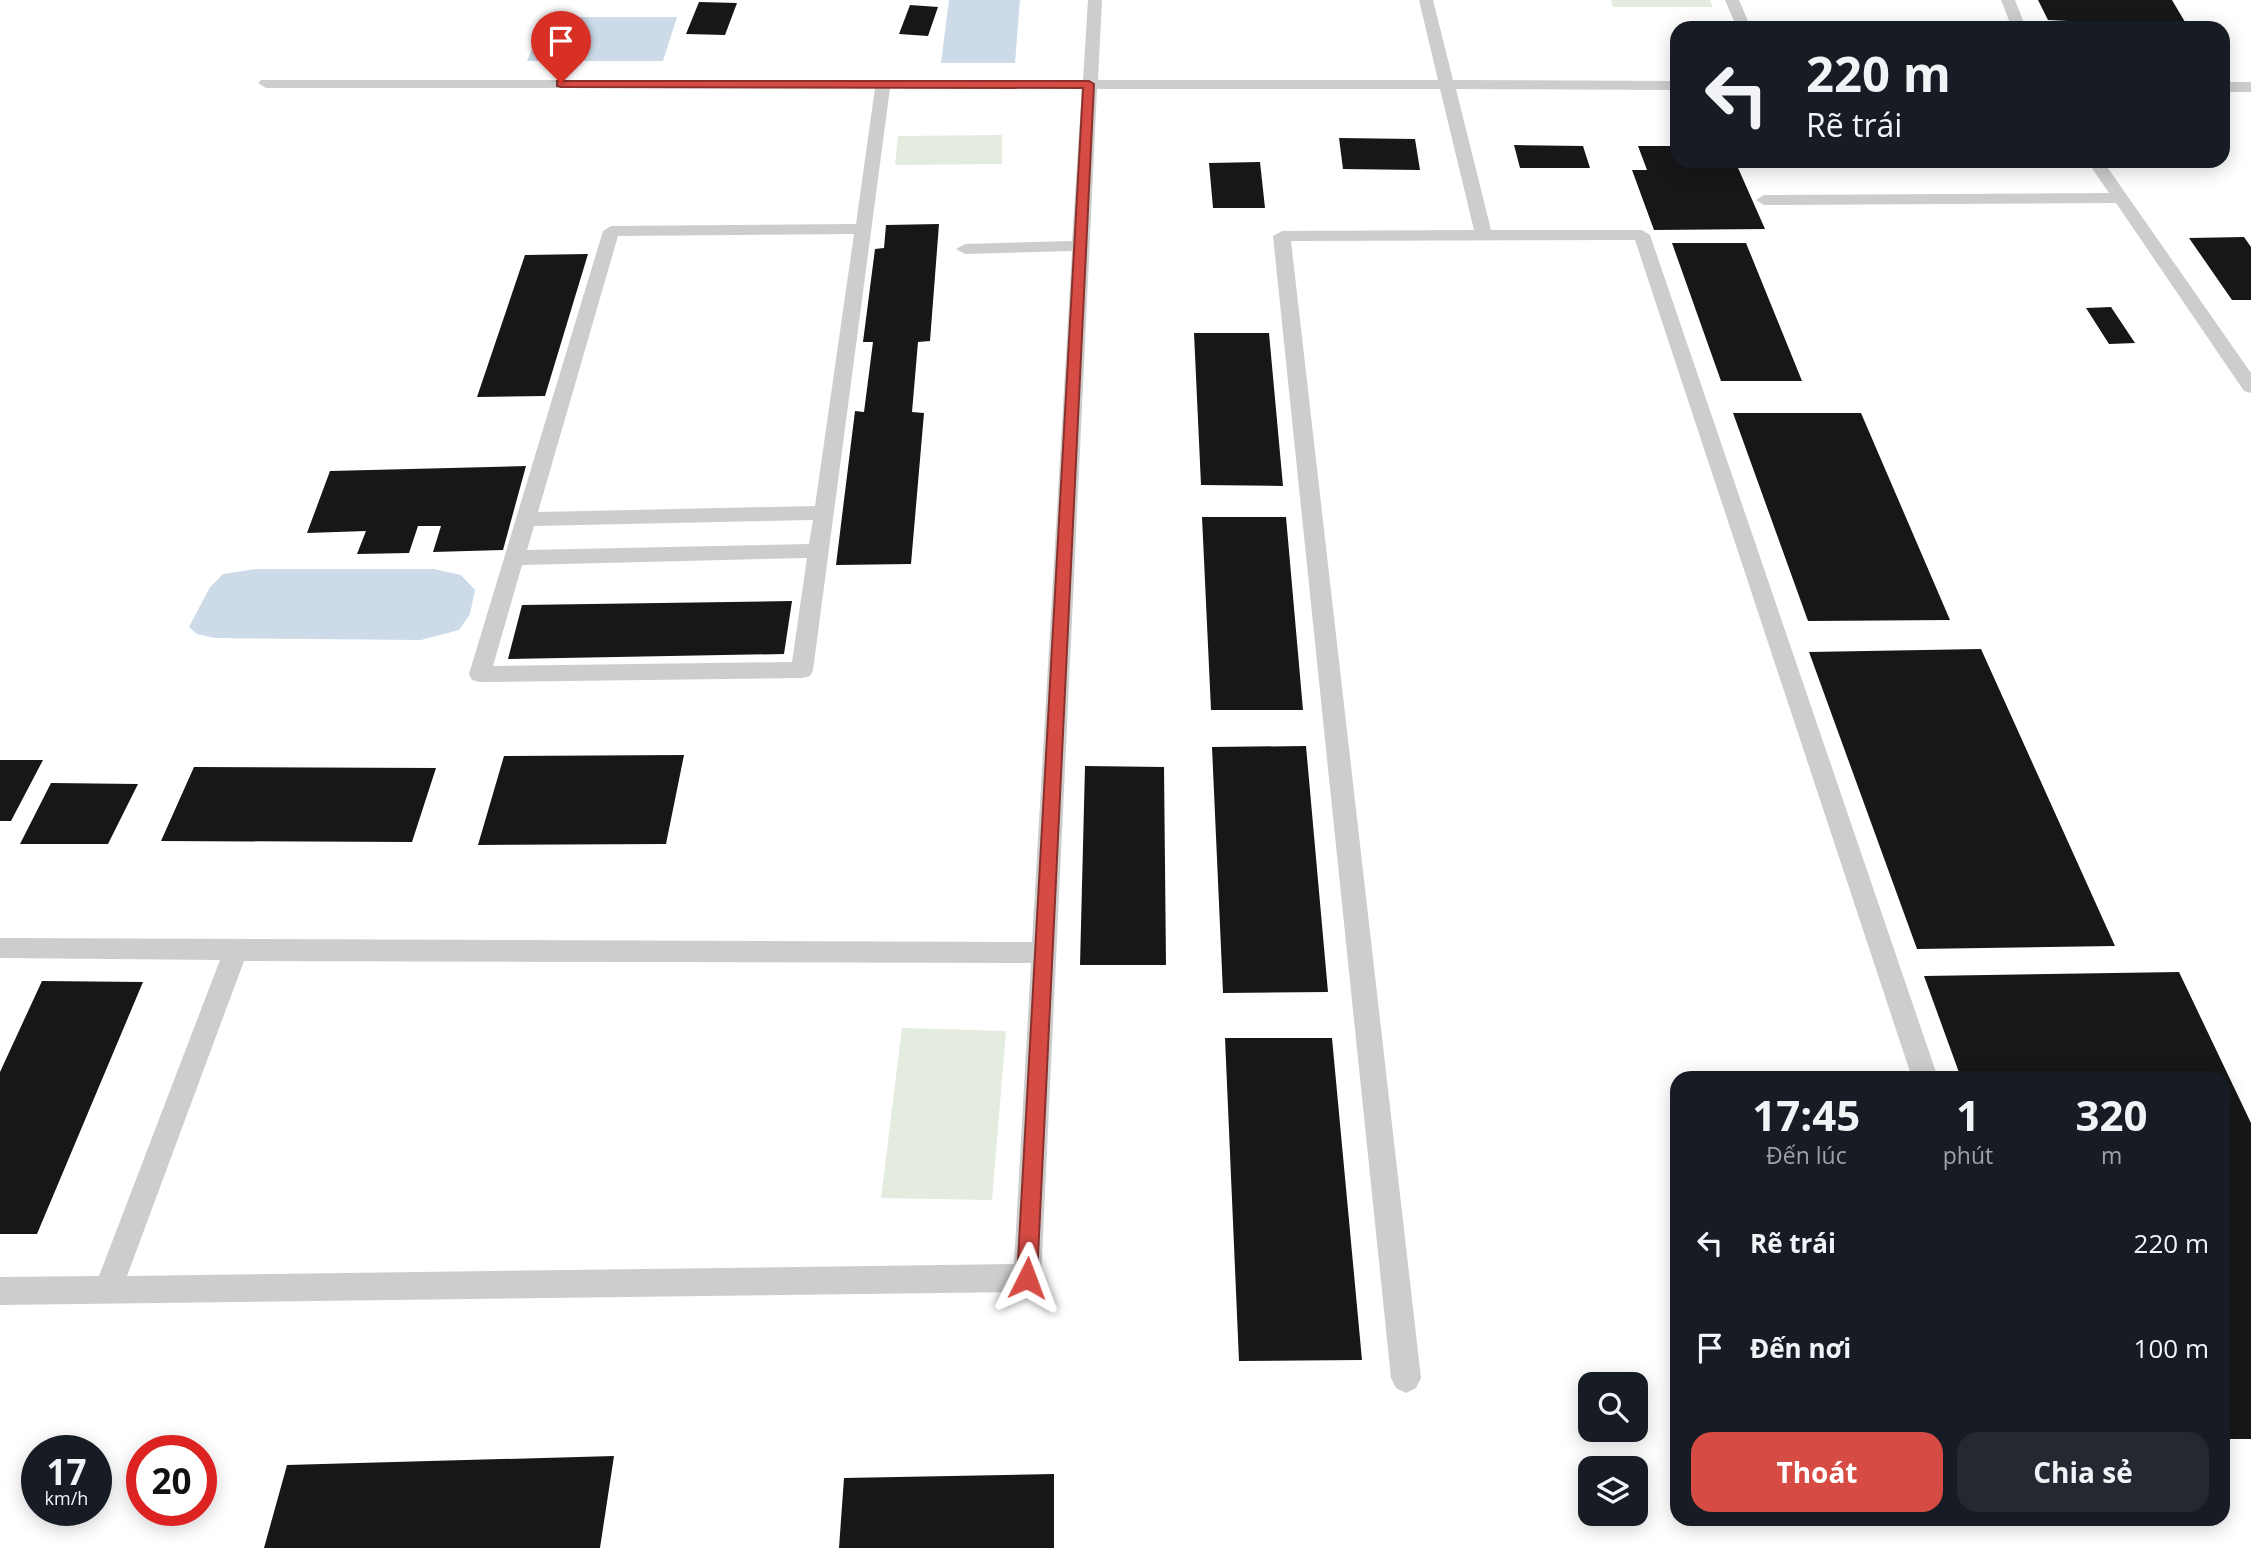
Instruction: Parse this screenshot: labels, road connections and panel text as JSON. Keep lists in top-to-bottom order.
{
  "page": {
    "turn": ["220 m", "Rẽ trái"],
    "eta": [
      "17:45",
      "Đến lúc",
      "1",
      "phút",
      "320",
      "m"
    ],
    "list": [
      {
        "name": "Rẽ trái",
        "value": "220 m"
      },
      {
        "name": "Đến nơi",
        "value": "100 m"
      }
    ],
    "buttons": ["Thoát", "Chia sẻ"],
    "speed": "17 km/h",
    "limit": "20"
  }
}
